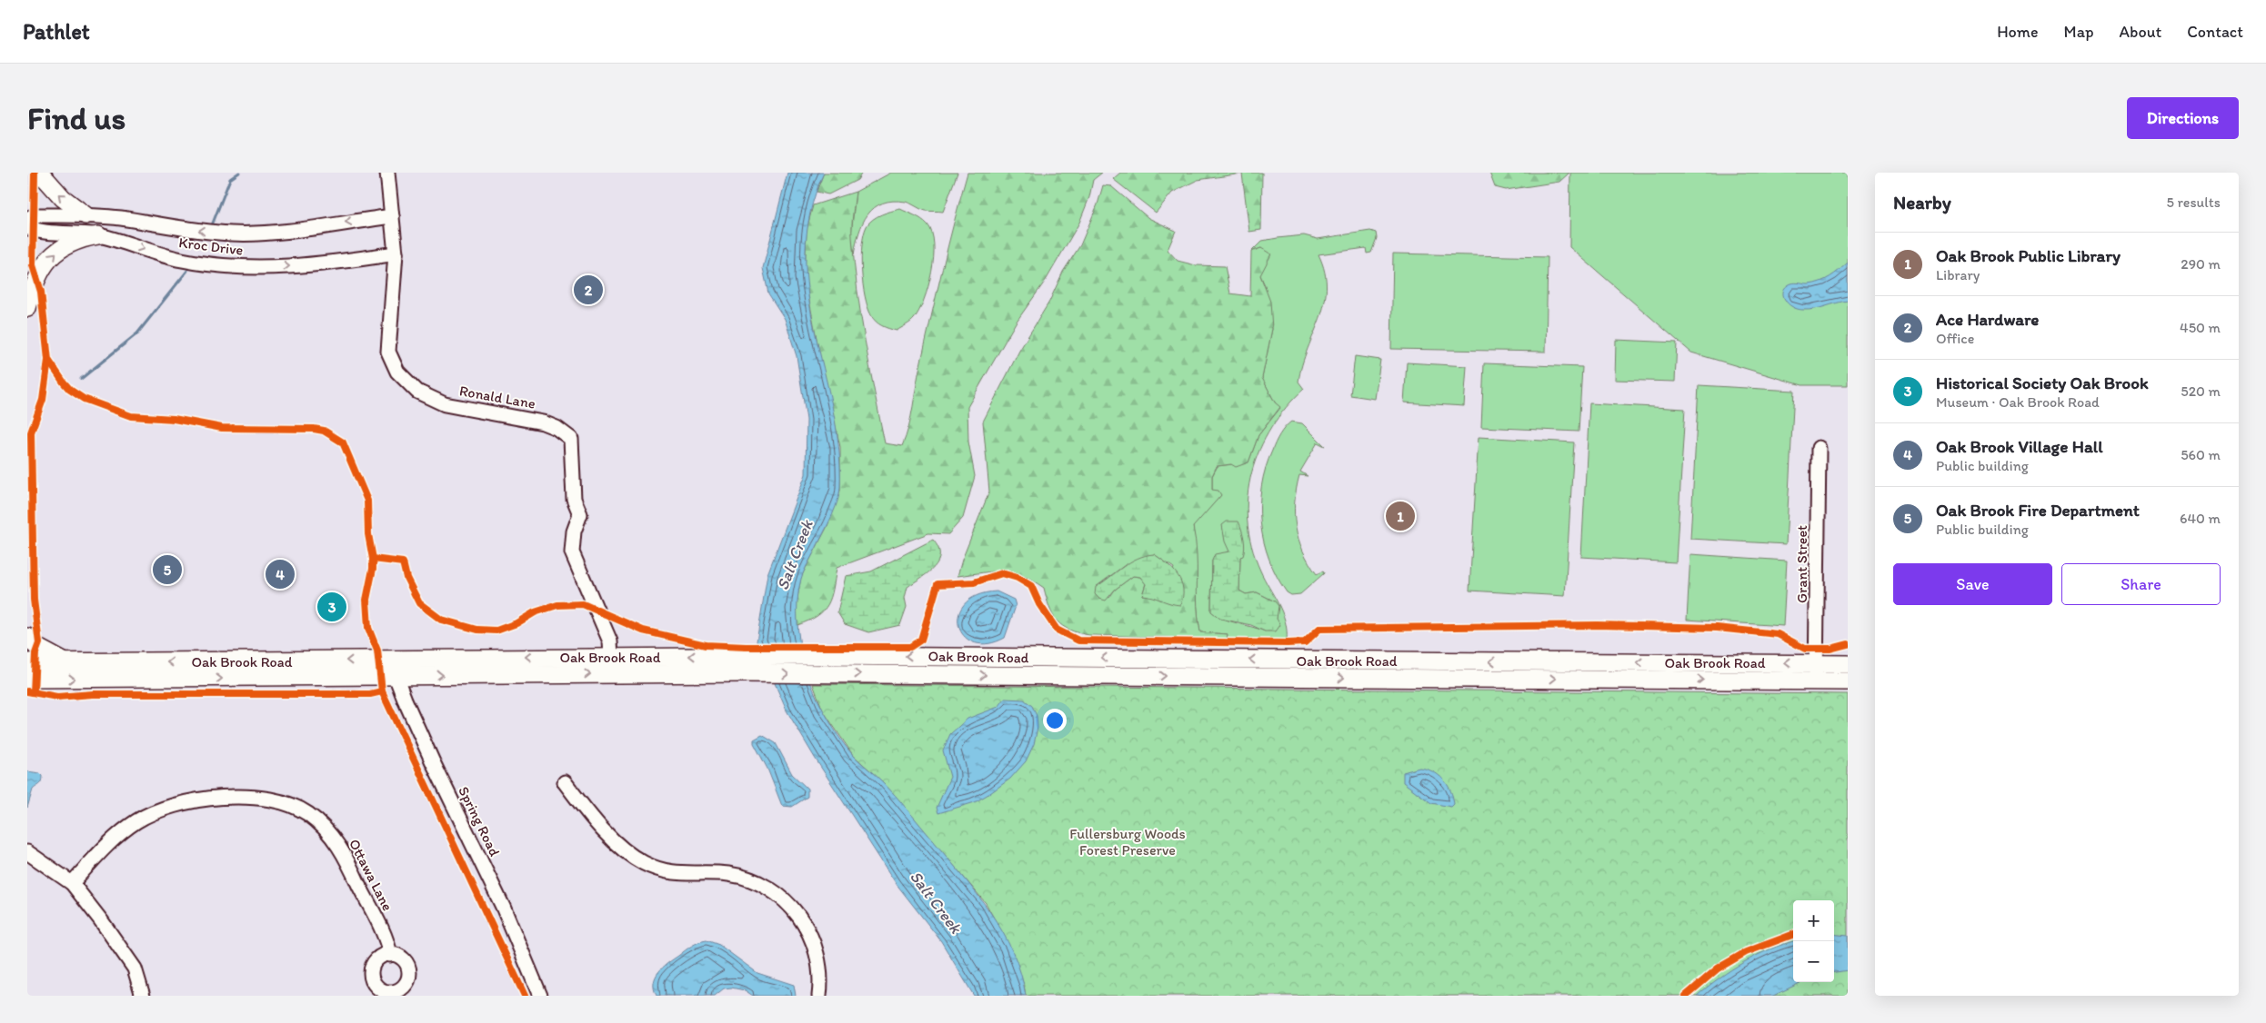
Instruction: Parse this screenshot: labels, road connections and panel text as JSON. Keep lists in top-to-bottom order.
{
  "streets": {
    "main road": ["Oak Brook Road"],
    "street": [
      "Kroc Drive",
      "Ronald Lane",
      "Grant Street",
      "Spring Road",
      "Ottawa Lane"
    ]
  },
  "crossings": [
    ["Kroc Drive", "Ronald Lane"],
    ["Ronald Lane", "Oak Brook Road"],
    ["Grant Street", "Oak Brook Road"],
    ["Oak Brook Road", "Spring Road"]
  ],
  "water": ["Salt Creek"],
  "parks": ["Fullersburg Woods Forest Preserve"],
  "page": {
    "header": "Pathlet",
    "nav": [
      "Home",
      "Map",
      "About",
      "Contact"
    ],
    "buttons": [
      "Directions",
      ["Save", "Share"]
    ],
    "title": "Find us",
    "heading": ["Nearby", "5 results"],
    "list": [
      {
        "mark": "1",
        "name": "Oak Brook Public Library",
        "note": "Library",
        "value": "290 m"
      },
      {
        "mark": "2",
        "name": "Ace Hardware",
        "note": "Office",
        "value": "450 m"
      },
      {
        "mark": "3",
        "name": "Historical Society Oak Brook",
        "note": "Museum · Oak Brook Road",
        "value": "520 m"
      },
      {
        "mark": "4",
        "name": "Oak Brook Village Hall",
        "note": "Public building",
        "value": "560 m"
      },
      {
        "mark": "5",
        "name": "Oak Brook Fire Department",
        "note": "Public building",
        "value": "640 m"
      }
    ],
    "pins": [
      "2",
      "1",
      "5",
      "4",
      "3"
    ],
    "map_buttons": ["+", "−"]
  }
}
